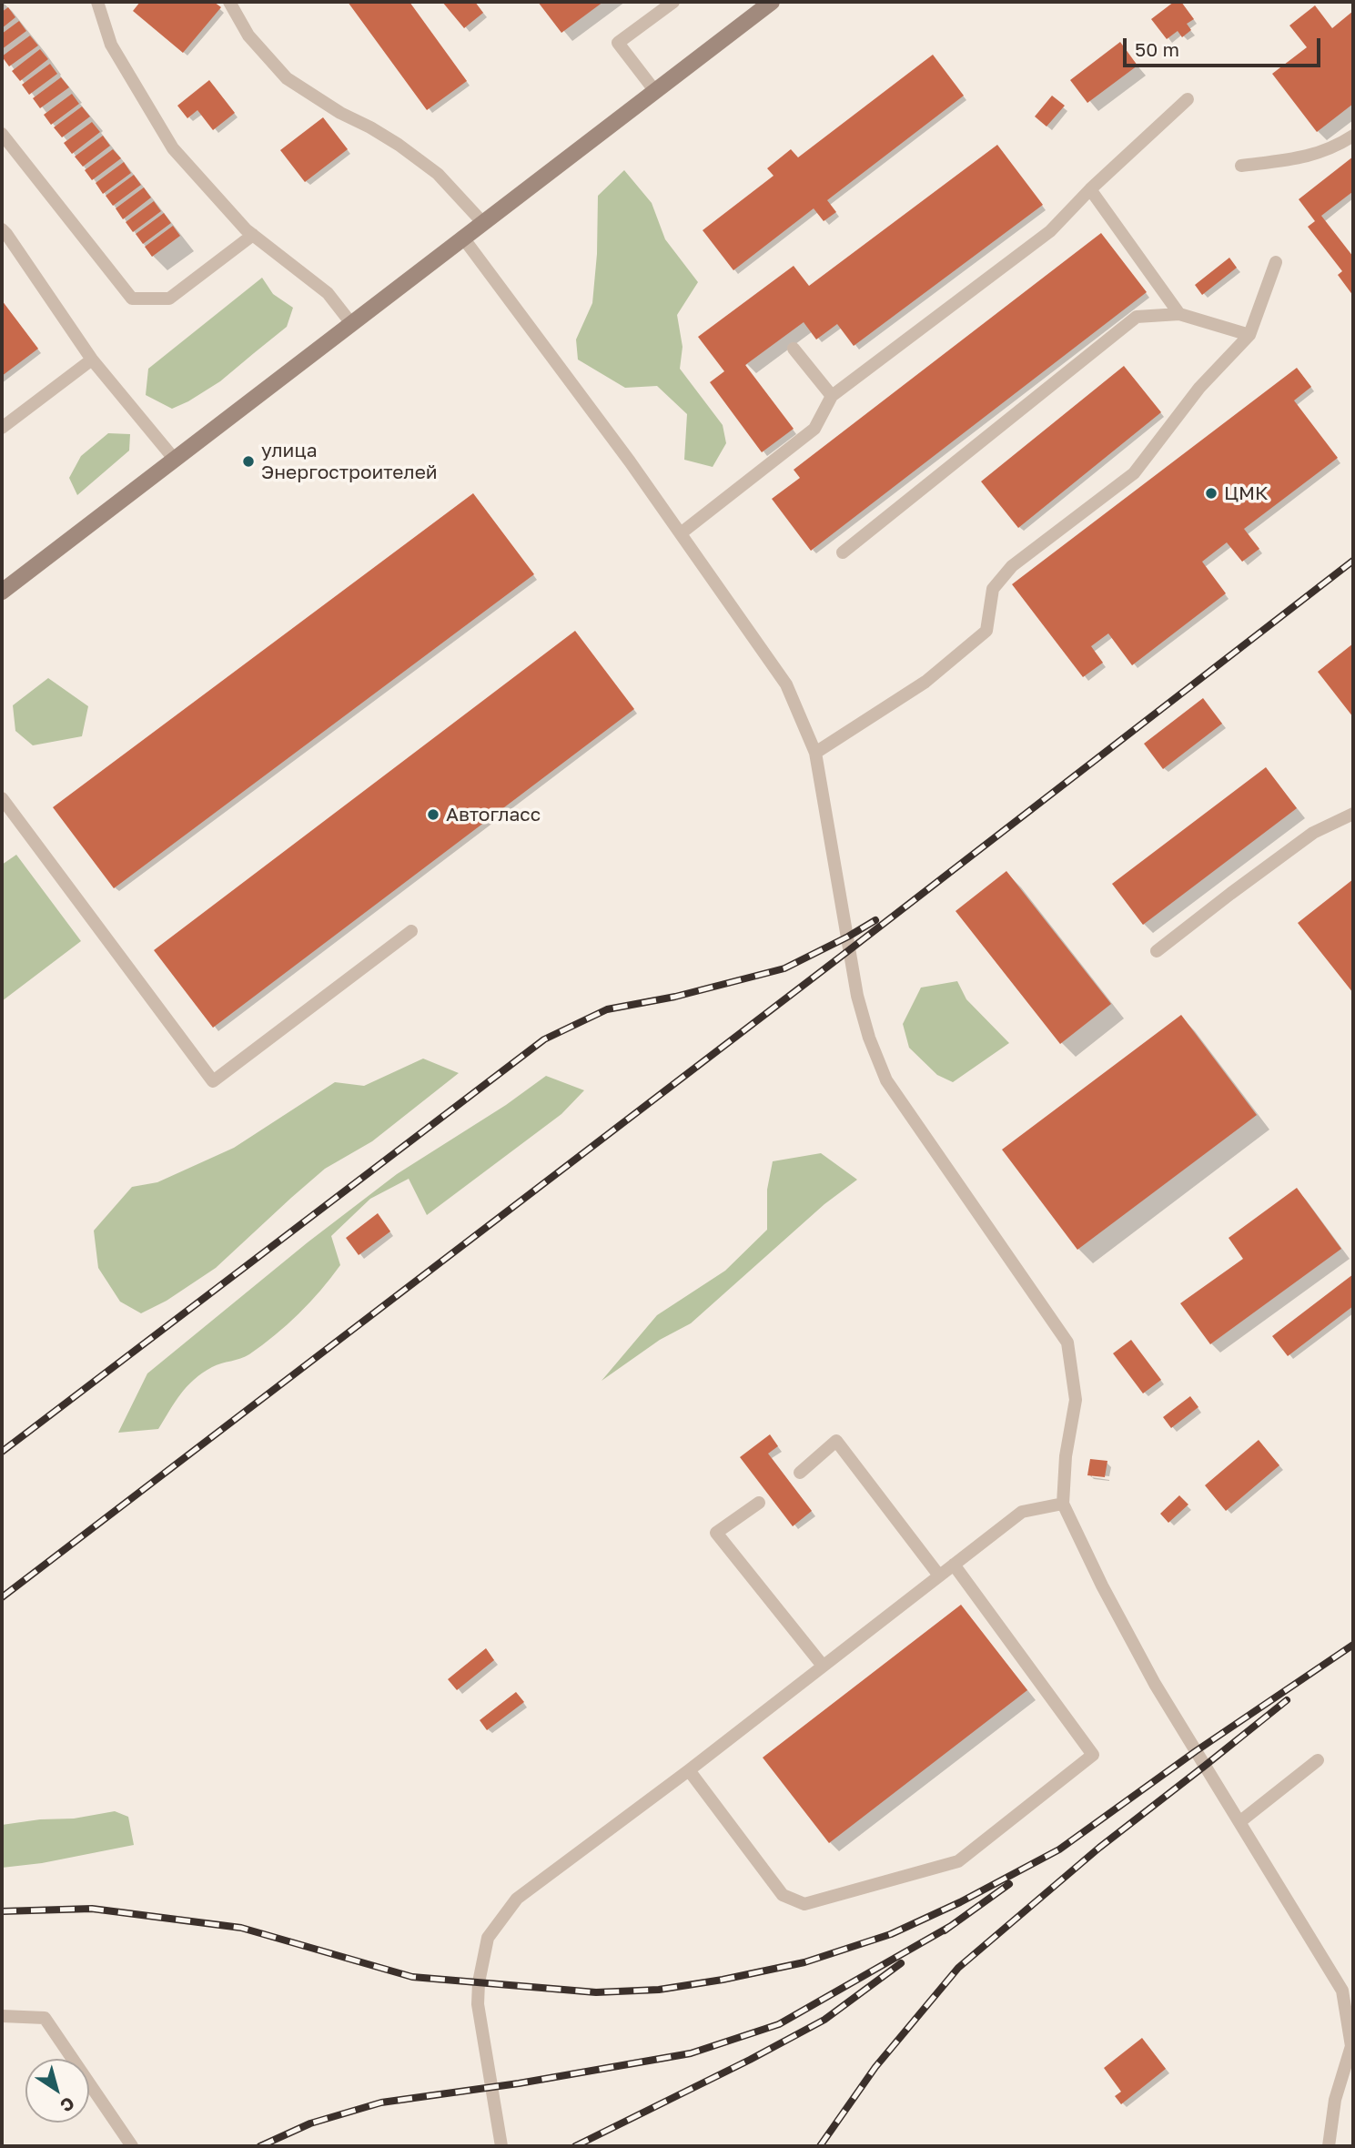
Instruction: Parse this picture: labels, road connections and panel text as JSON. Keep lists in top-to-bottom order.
{
  "places": ["улица Энергостроителей", "ЦМК", "Автогласс"],
  "scale_bar": "50 m",
  "north": "bottom right"
}
